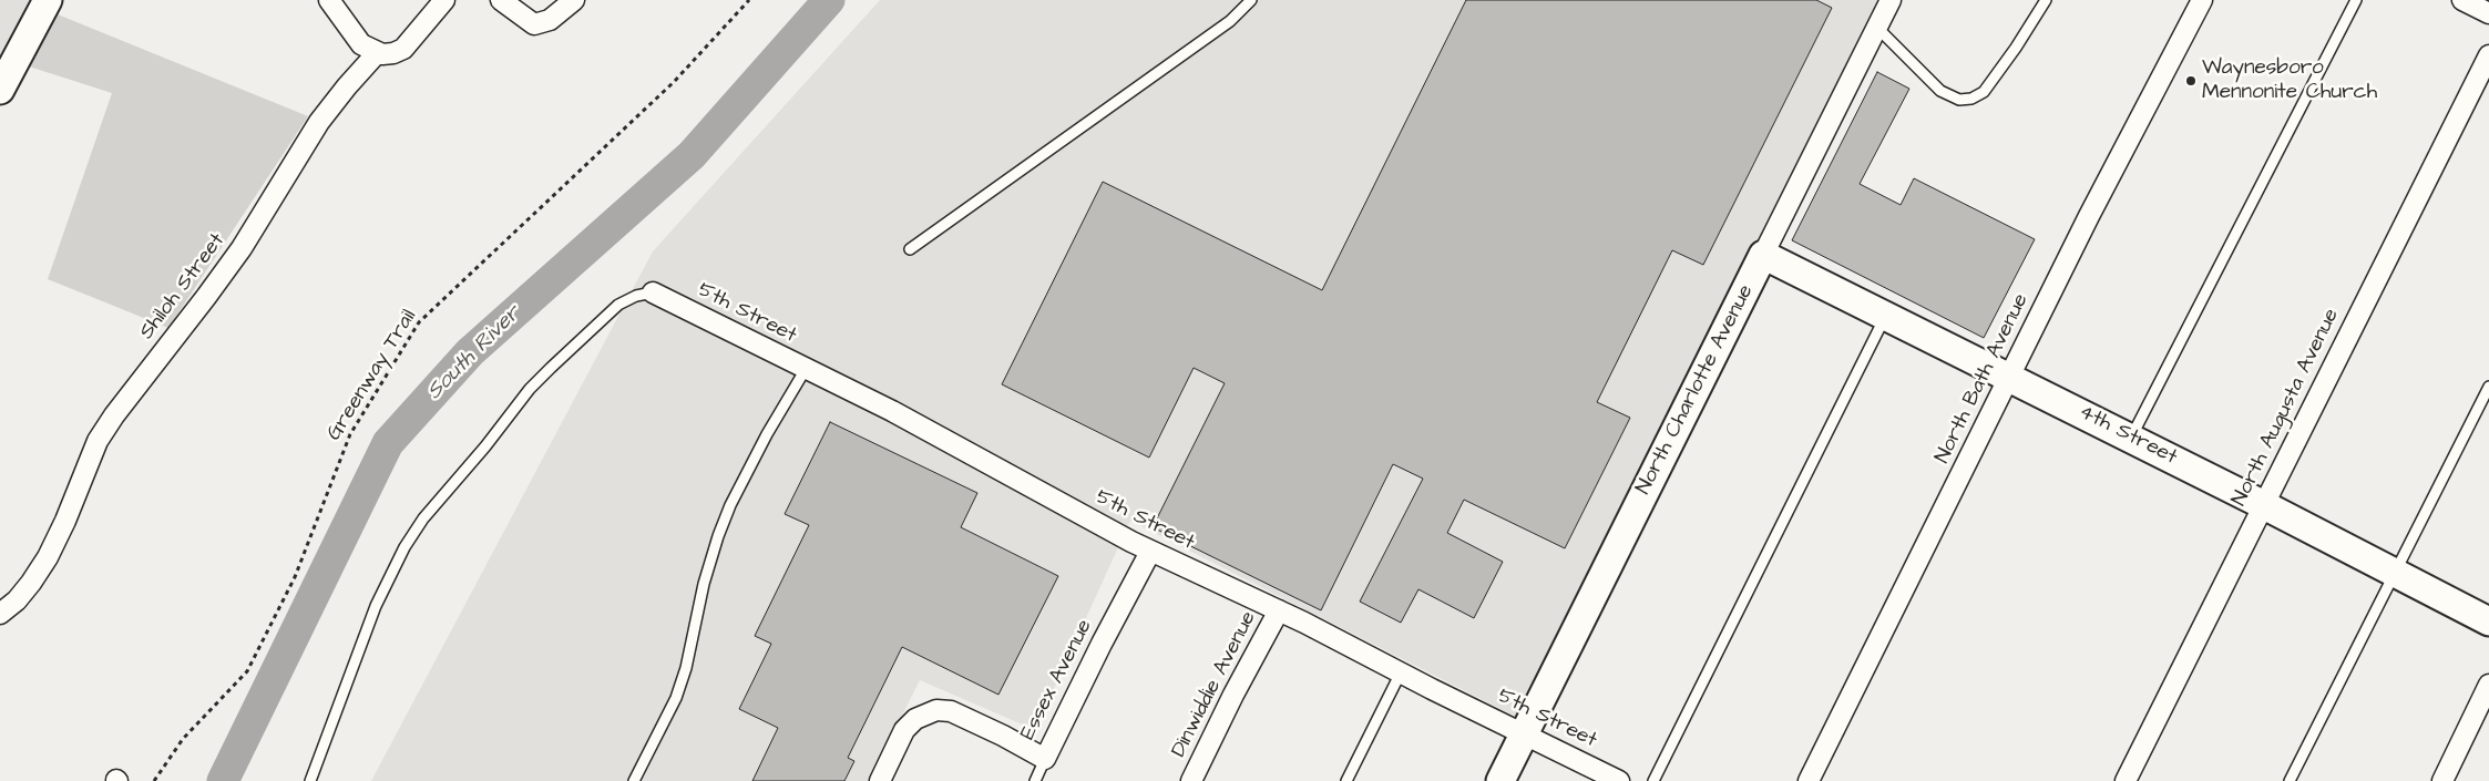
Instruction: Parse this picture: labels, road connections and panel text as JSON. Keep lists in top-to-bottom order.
{
  "streets": {
    "street": [
      "Shiloh Street",
      "5th Street",
      "North Bath Avenue",
      "North Charlotte Avenue",
      "North Augusta Avenue",
      "4th Street",
      "Essex Avenue",
      "Dinwiddie Avenue"
    ],
    "path": ["Greenway Trail"]
  },
  "crossings": [
    ["5th Street", "North Charlotte Avenue"],
    ["5th Street", "Essex Avenue"],
    ["5th Street", "Dinwiddie Avenue"],
    ["North Bath Avenue", "4th Street"],
    ["North Charlotte Avenue", "4th Street"],
    ["North Augusta Avenue", "4th Street"]
  ],
  "water": ["South River"],
  "places": ["Waynesboro Mennonite Church"]
}
